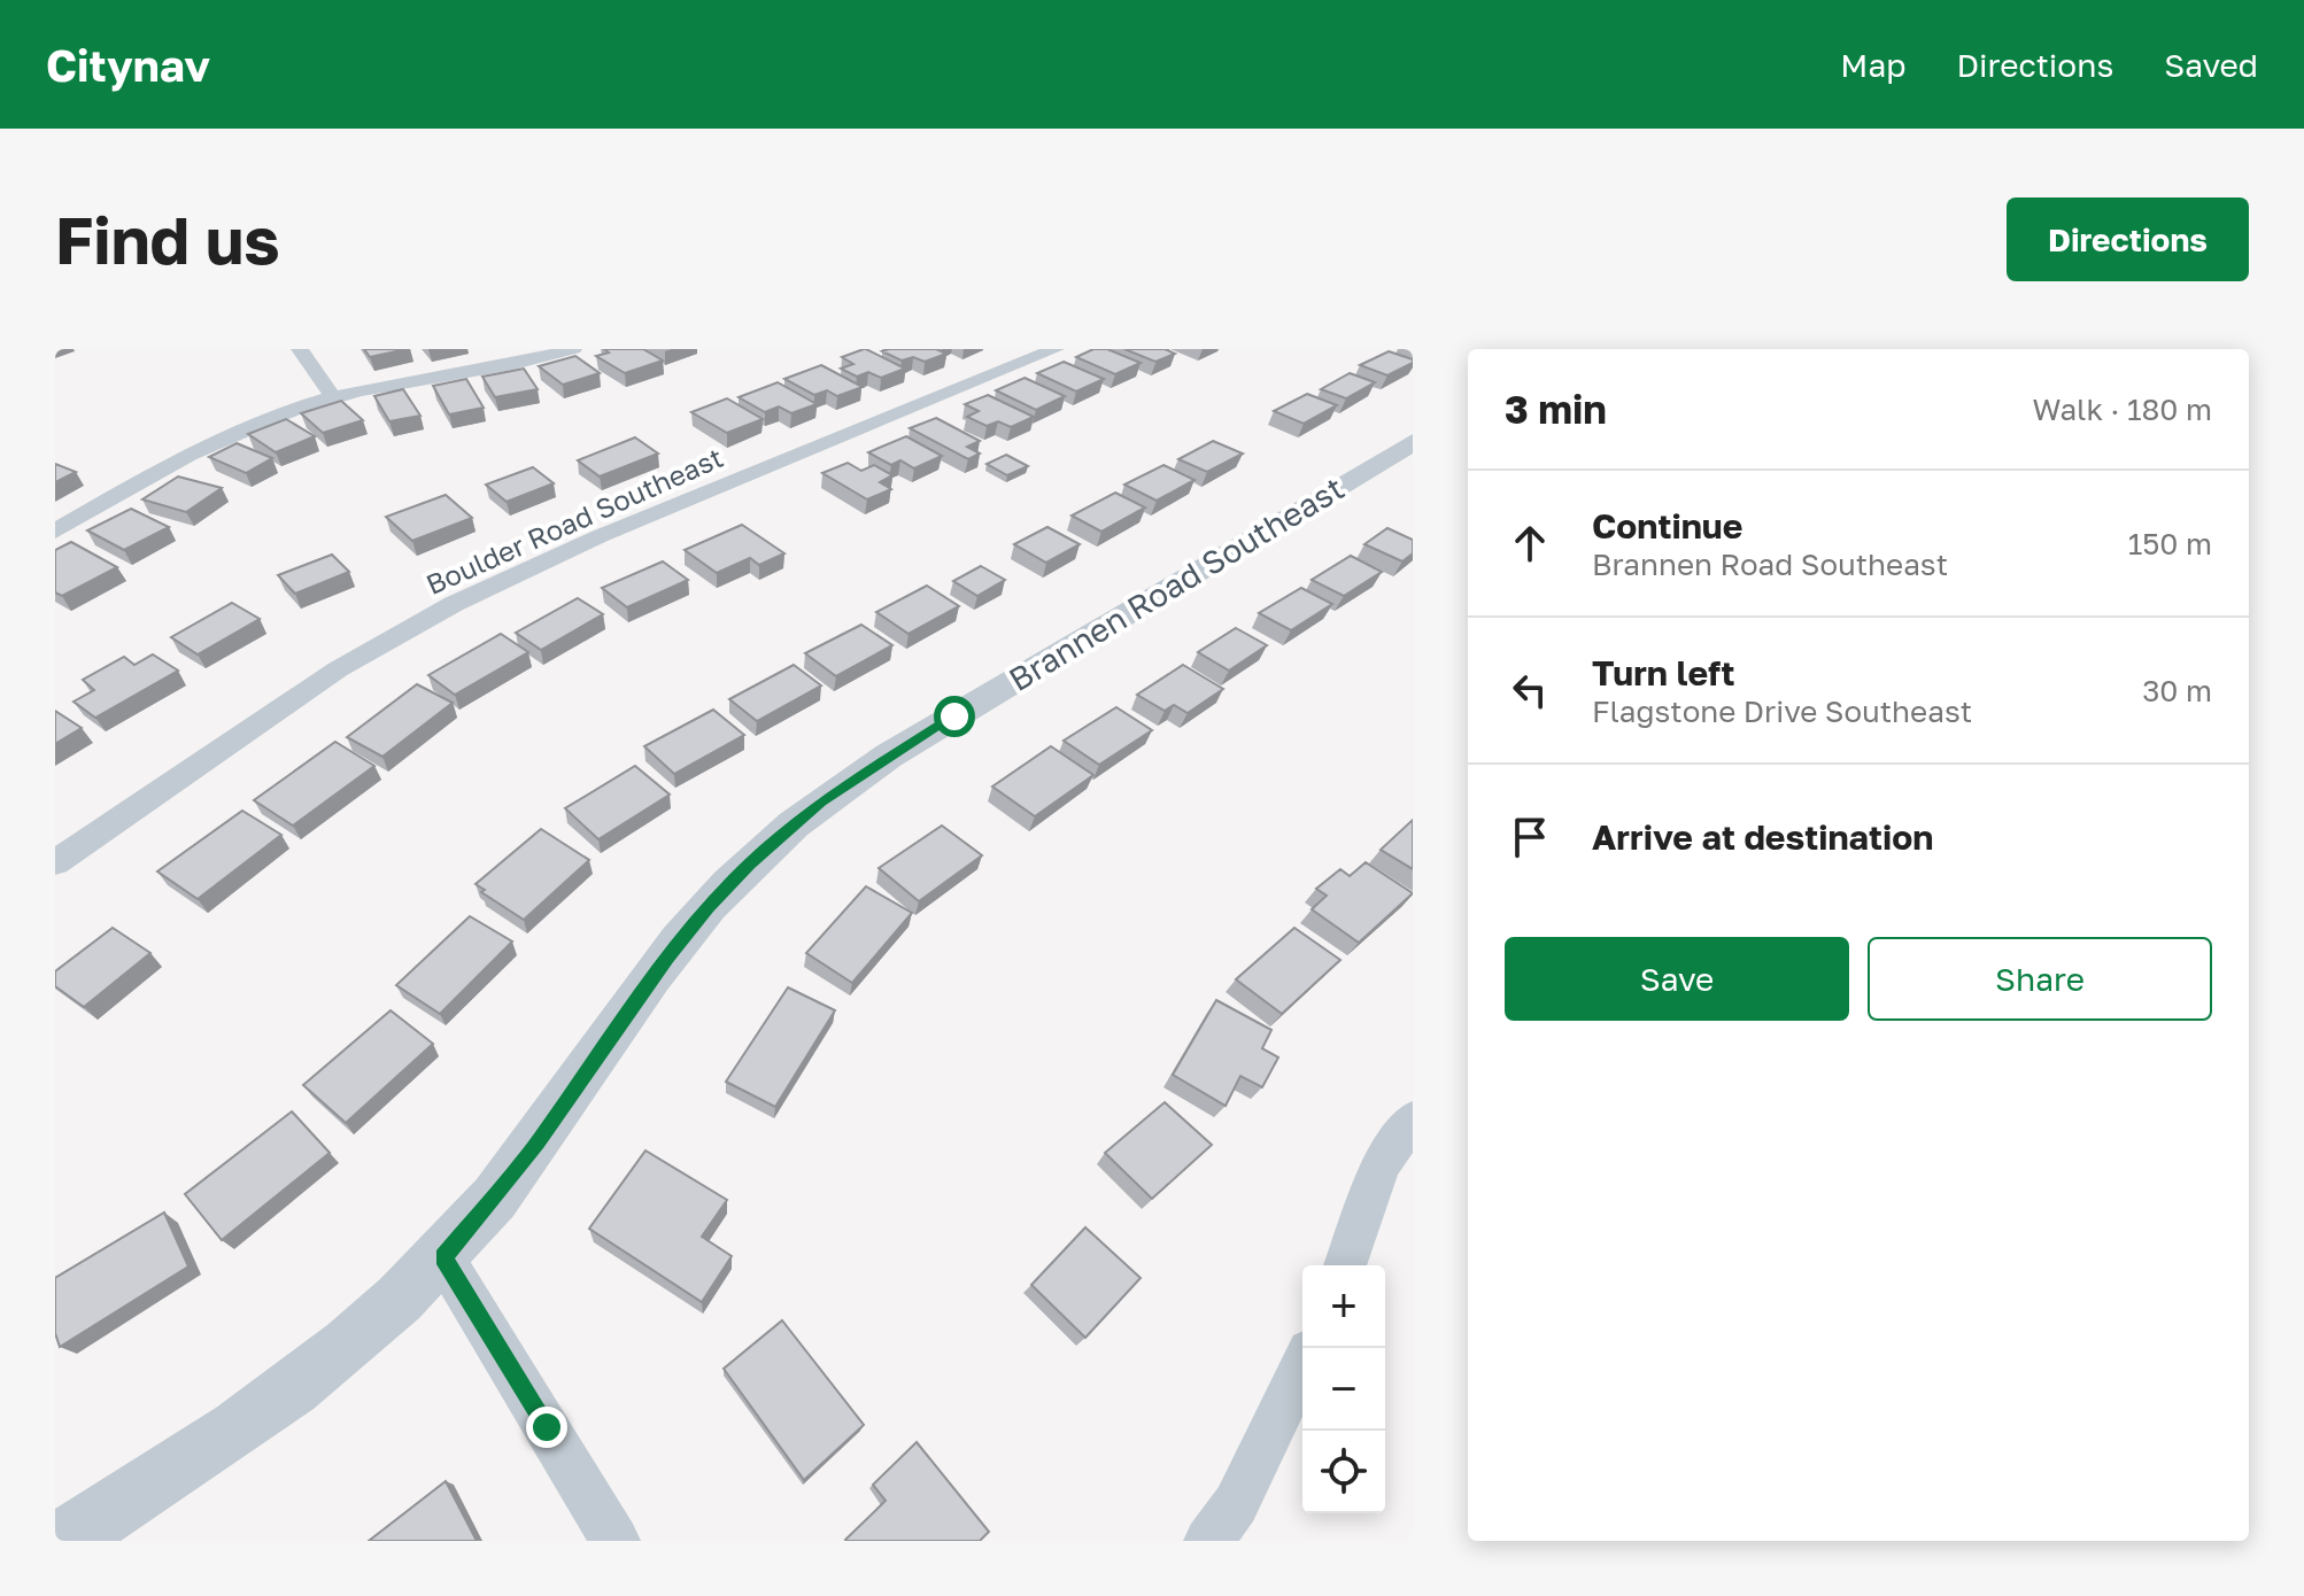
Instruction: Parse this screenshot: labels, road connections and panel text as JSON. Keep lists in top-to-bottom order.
{
  "streets": {
    "street": ["Boulder Road Southeast", "Brannen Road Southeast"]
  },
  "page": {
    "header": "Citynav",
    "nav": ["Map", "Directions", "Saved"],
    "buttons": [
      "Directions",
      ["Save", "Share"]
    ],
    "title": "Find us",
    "heading": ["3 min", "Walk · 180 m"],
    "list": [
      ["Continue", "Brannen Road Southeast", "150 m"],
      ["Turn left", "Flagstone Drive Southeast", "30 m"],
      "Arrive at destination"
    ],
    "map_buttons": ["+", "−"]
  }
}
